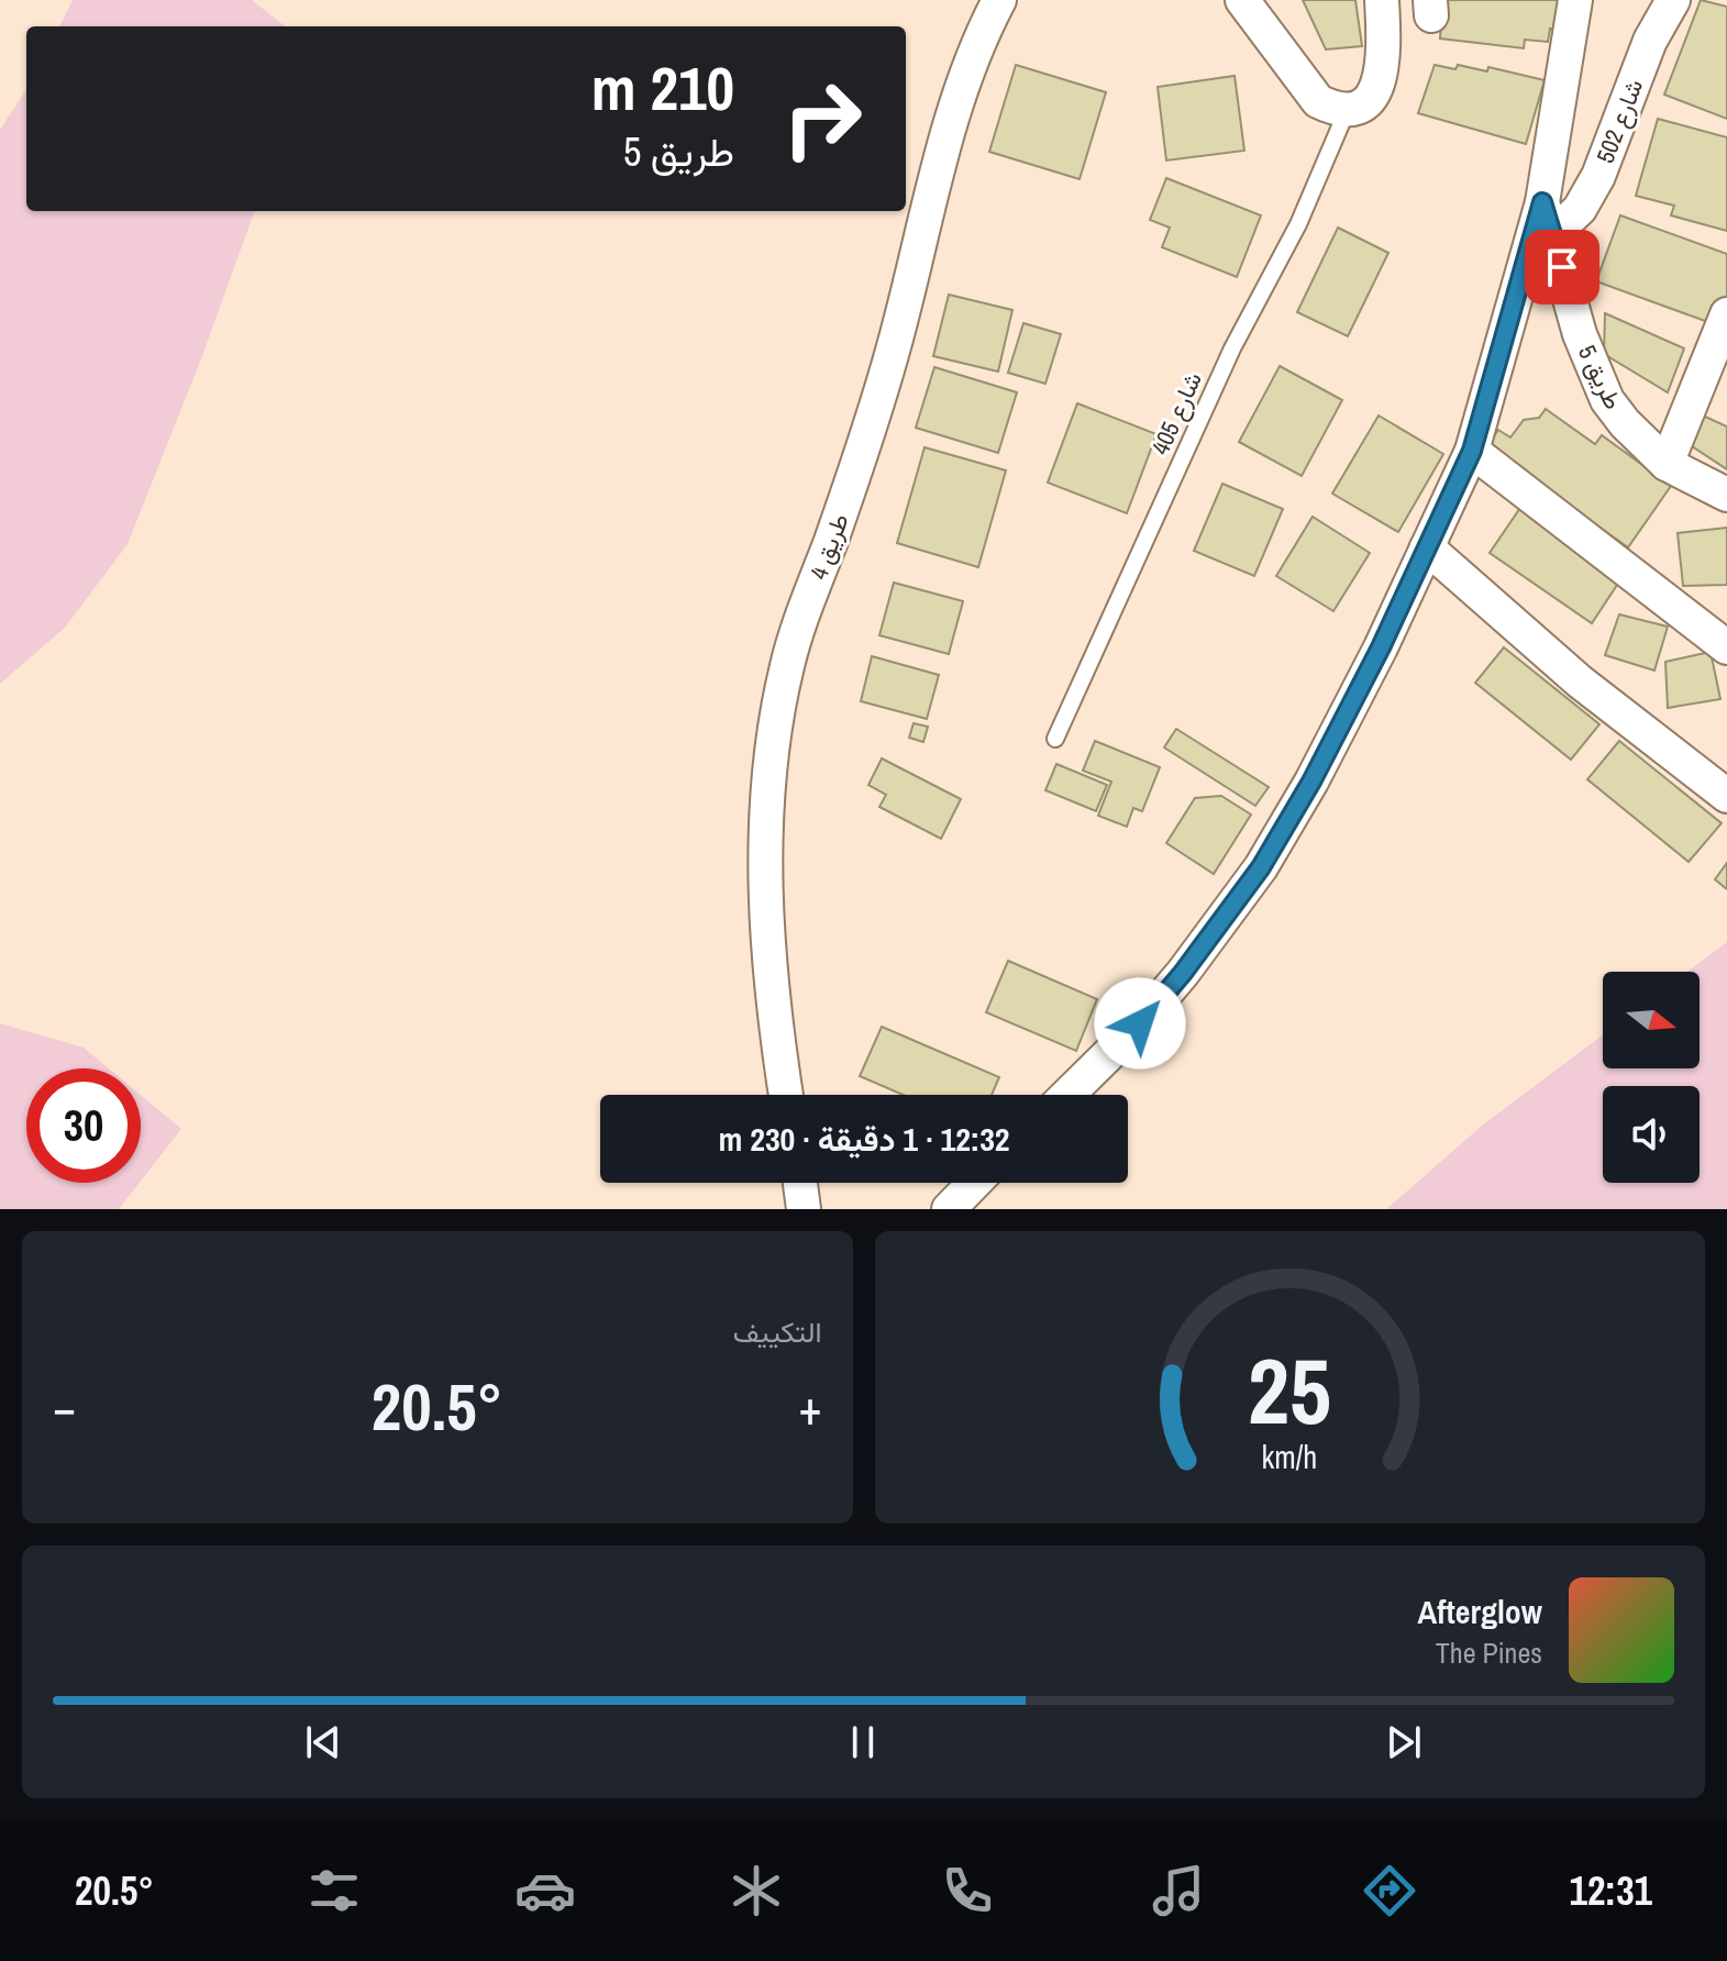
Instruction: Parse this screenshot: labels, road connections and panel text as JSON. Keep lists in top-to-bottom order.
{
  "streets": {
    "street": ["شارع 502", "طريق 5", "طريق 4"],
    "lane": ["شارع 405"]
  },
  "crossings": [
    ["شارع 502", "طريق 5"]
  ],
  "north": "right",
  "page": {
    "turn": ["210 m", "طريق 5"],
    "limit": "30",
    "trip": "12:32 · 1 دقيقة · 230 m",
    "tile": "التكييف",
    "heat": ["−", "20.5°", "+"],
    "song": ["Afterglow", "The Pines"],
    "tabs": ["12:31", "20.5°"],
    "gauge": ["25", "km/h"]
  }
}
